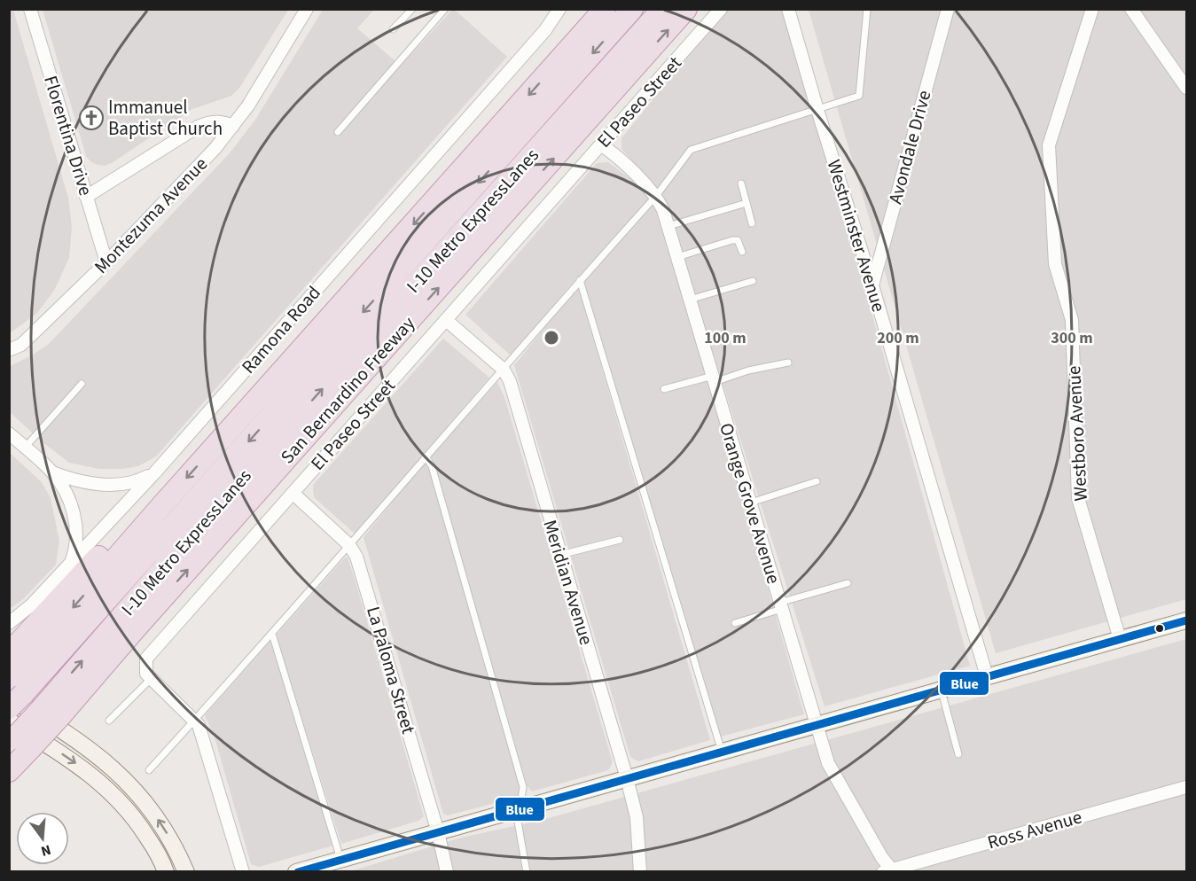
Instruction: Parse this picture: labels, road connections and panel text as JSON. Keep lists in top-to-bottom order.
{
  "streets": {
    "highway": ["I-10 Metro ExpressLanes", "San Bernardino Freeway"],
    "street": [
      "El Paseo Street",
      "Florentina Drive",
      "Avondale Drive",
      "Montezuma Avenue",
      "Westminster Avenue",
      "Ramona Road",
      "Westboro Avenue",
      "Orange Grove Avenue",
      "Meridian Avenue",
      "La Paloma Street",
      "Ross Avenue"
    ]
  },
  "crossings": [
    ["El Paseo Street", "Orange Grove Avenue"],
    ["El Paseo Street", "Meridian Avenue"],
    ["El Paseo Street", "La Paloma Street"],
    ["Florentina Drive", "Montezuma Avenue"],
    ["Avondale Drive", "Westminster Avenue"],
    ["I-10 Metro ExpressLanes", "San Bernardino Freeway"],
    ["Orange Grove Avenue", "Ross Avenue"]
  ],
  "places": {
    "church": ["Immanuel Baptist Church"]
  },
  "lines": ["transit line Blue"],
  "north": "bottom",
  "rings": ["100 m", "200 m", "300 m"]
}
